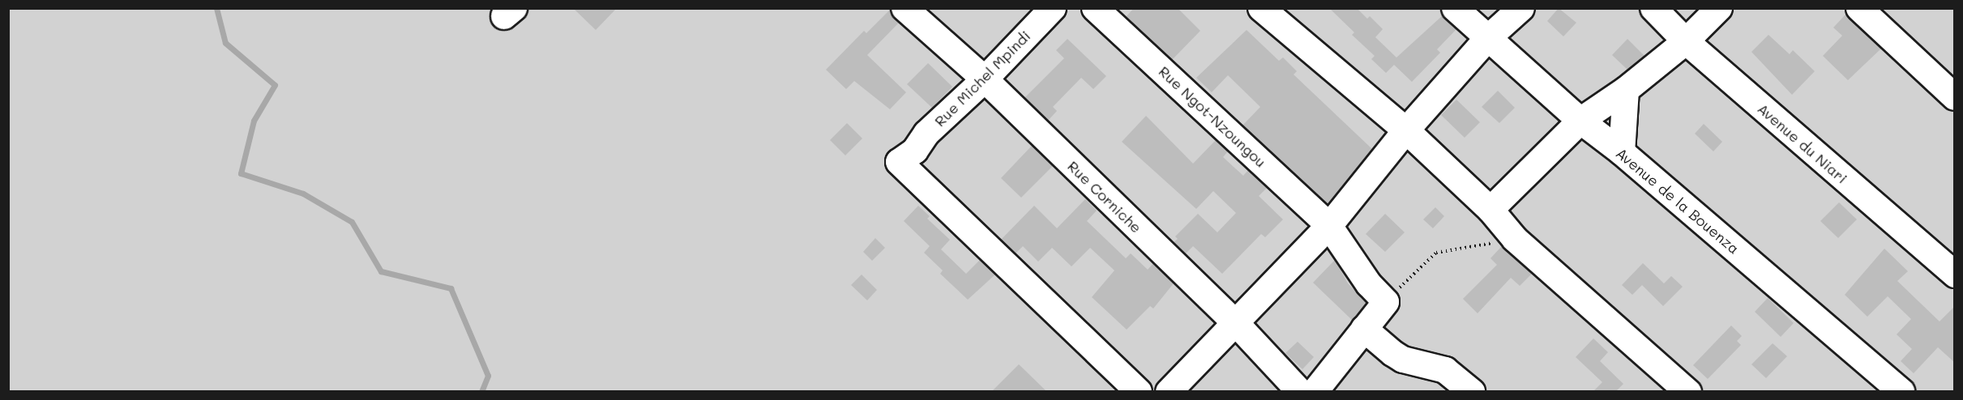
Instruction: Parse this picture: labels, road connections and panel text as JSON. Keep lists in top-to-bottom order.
{
  "streets": {
    "street": [
      "Rue Michel Mpindi",
      "Rue Ngot-Nzoungou",
      "Avenue du Niari",
      "Rue Corniche",
      "Avenue de la Bouenza"
    ]
  },
  "crossings": [
    ["Rue Michel Mpindi", "Rue Corniche"]
  ]
}
